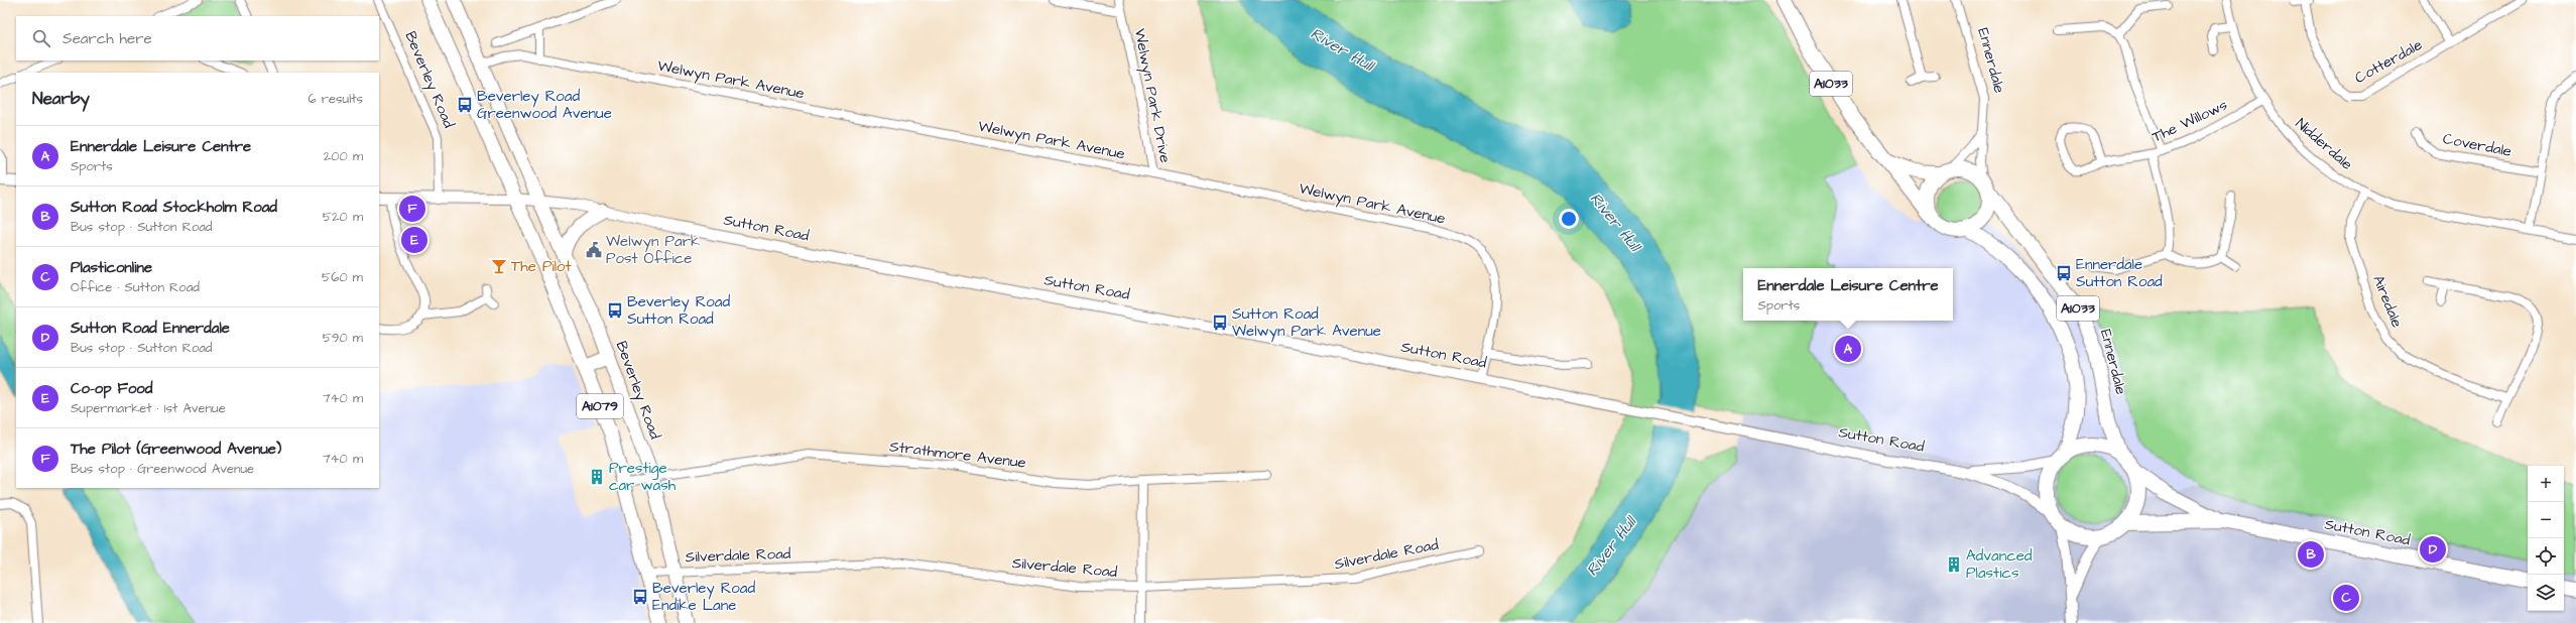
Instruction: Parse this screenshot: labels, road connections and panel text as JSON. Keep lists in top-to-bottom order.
{
  "streets": {
    "highway": ["Ennerdale", "A1033", "Sutton Road"],
    "main road": ["Beverley Road", "A1079"],
    "street": [
      "Cotterdale",
      "Welwyn Park Avenue",
      "Welwyn Park Drive",
      "The Willows",
      "Nidderdale",
      "Coverdale",
      "Airedale",
      "Strathmore Avenue",
      "Silverdale Road"
    ]
  },
  "crossings": [
    ["Ennerdale", "A1033"],
    ["Ennerdale", "Sutton Road"],
    ["Beverley Road", "Welwyn Park Avenue"],
    ["Beverley Road", "Sutton Road"],
    ["Beverley Road", "Strathmore Avenue"],
    ["Beverley Road", "Silverdale Road"],
    ["Welwyn Park Avenue", "Welwyn Park Drive"],
    ["Welwyn Park Avenue", "Sutton Road"],
    ["A1033", "Sutton Road"],
    ["The Willows", "Nidderdale"],
    ["Nidderdale", "Airedale"]
  ],
  "water": ["River Hull"],
  "places": {
    "bus stop": [
      "Beverley Road Greenwood Avenue",
      "Ennerdale Sutton Road",
      "Beverley Road Sutton Road",
      "Sutton Road Welwyn Park Avenue",
      "Beverley Road Endike Lane"
    ],
    "public building": ["Welwyn Park Post Office"],
    "bar": ["The Pilot"],
    "building": ["Prestige car wash", "Advanced Plastics"]
  },
  "page": {
    "search": "Search here",
    "heading": ["Nearby", "6 results"],
    "list": [
      {
        "mark": "A",
        "name": "Ennerdale Leisure Centre",
        "note": "Sports",
        "value": "200 m"
      },
      {
        "mark": "B",
        "name": "Sutton Road Stockholm Road",
        "note": "Bus stop · Sutton Road",
        "value": "520 m"
      },
      {
        "mark": "C",
        "name": "Plasticonline",
        "note": "Office · Sutton Road",
        "value": "560 m"
      },
      {
        "mark": "D",
        "name": "Sutton Road Ennerdale",
        "note": "Bus stop · Sutton Road",
        "value": "590 m"
      },
      {
        "mark": "E",
        "name": "Co-op Food",
        "note": "Supermarket · 1st Avenue",
        "value": "740 m"
      },
      {
        "mark": "F",
        "name": "The Pilot (Greenwood Avenue)",
        "note": "Bus stop · Greenwood Avenue",
        "value": "740 m"
      }
    ],
    "pins": [
      "F",
      "E",
      "A",
      "D",
      "B",
      "C"
    ],
    "popup": ["Ennerdale Leisure Centre", "Sports"],
    "map_buttons": ["+", "−"]
  }
}
